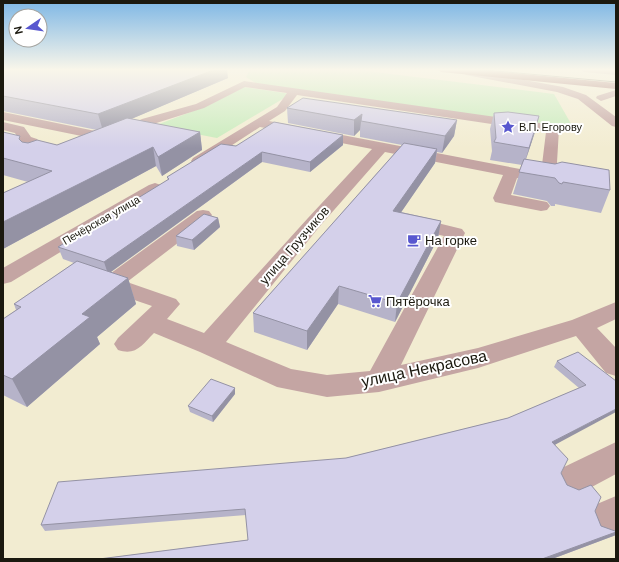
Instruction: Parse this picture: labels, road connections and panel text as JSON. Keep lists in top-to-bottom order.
{
  "streets": {
    "street": ["Печёрская улица", "улица Грузчиков", "улица Некрасова"]
  },
  "crossings": [
    ["улица Грузчиков", "улица Некрасова"]
  ],
  "places": {
    "place": ["В.П. Егорову"],
    "cafe": ["На горке"],
    "supermarket": ["Пятёрочка"]
  },
  "north": "left"
}
